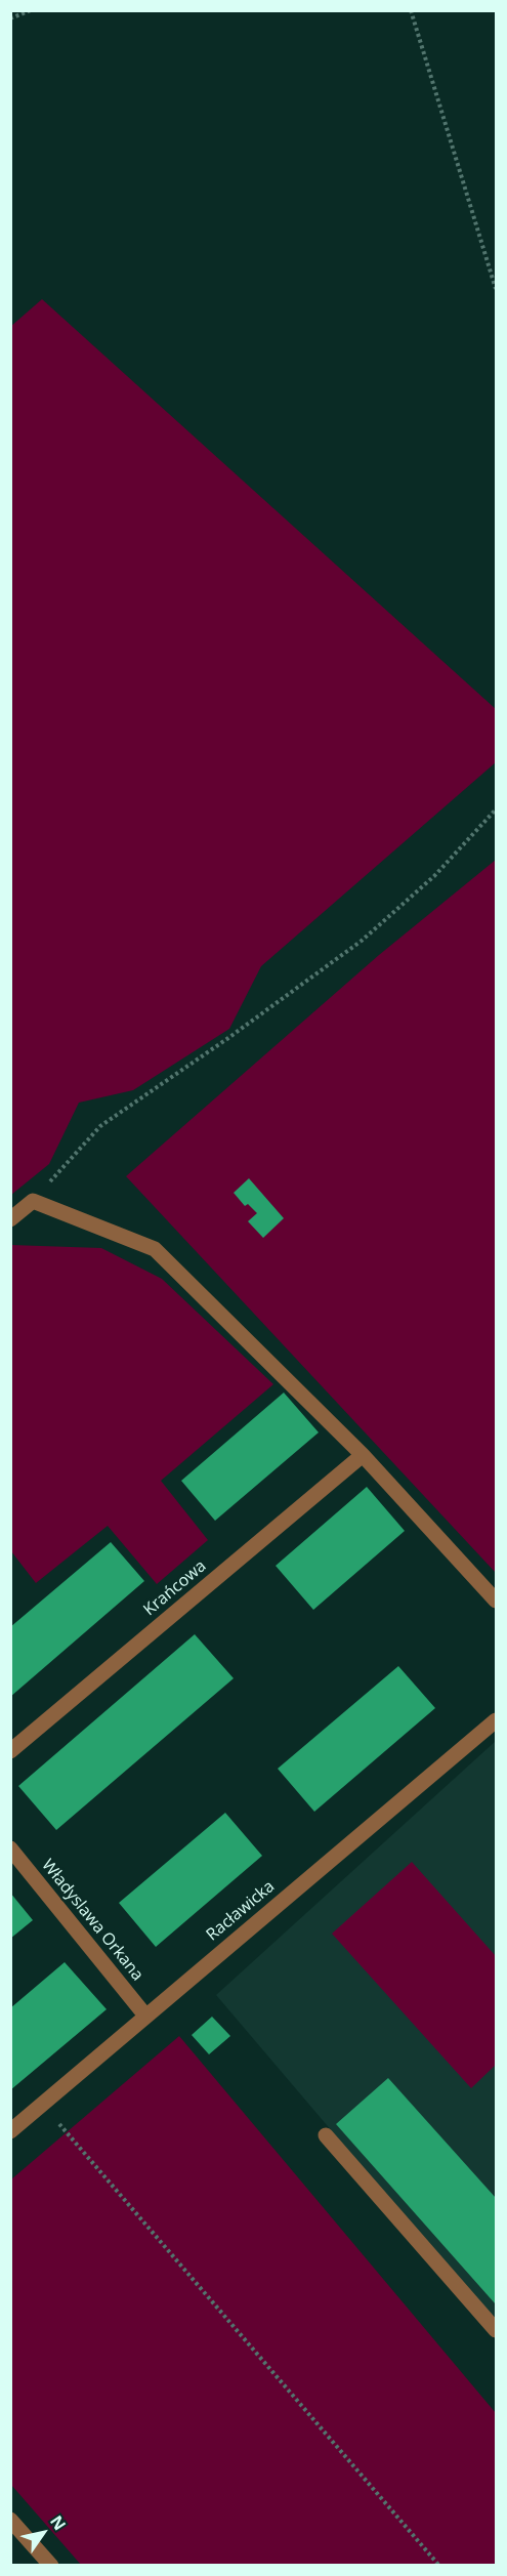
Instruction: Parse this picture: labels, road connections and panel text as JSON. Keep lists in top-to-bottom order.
{
  "streets": {
    "street": ["Krańcowa", "Racławicka", "Władyslawa Orkana"]
  },
  "crossings": [
    ["Racławicka", "Władyslawa Orkana"]
  ],
  "north": "top right"
}
